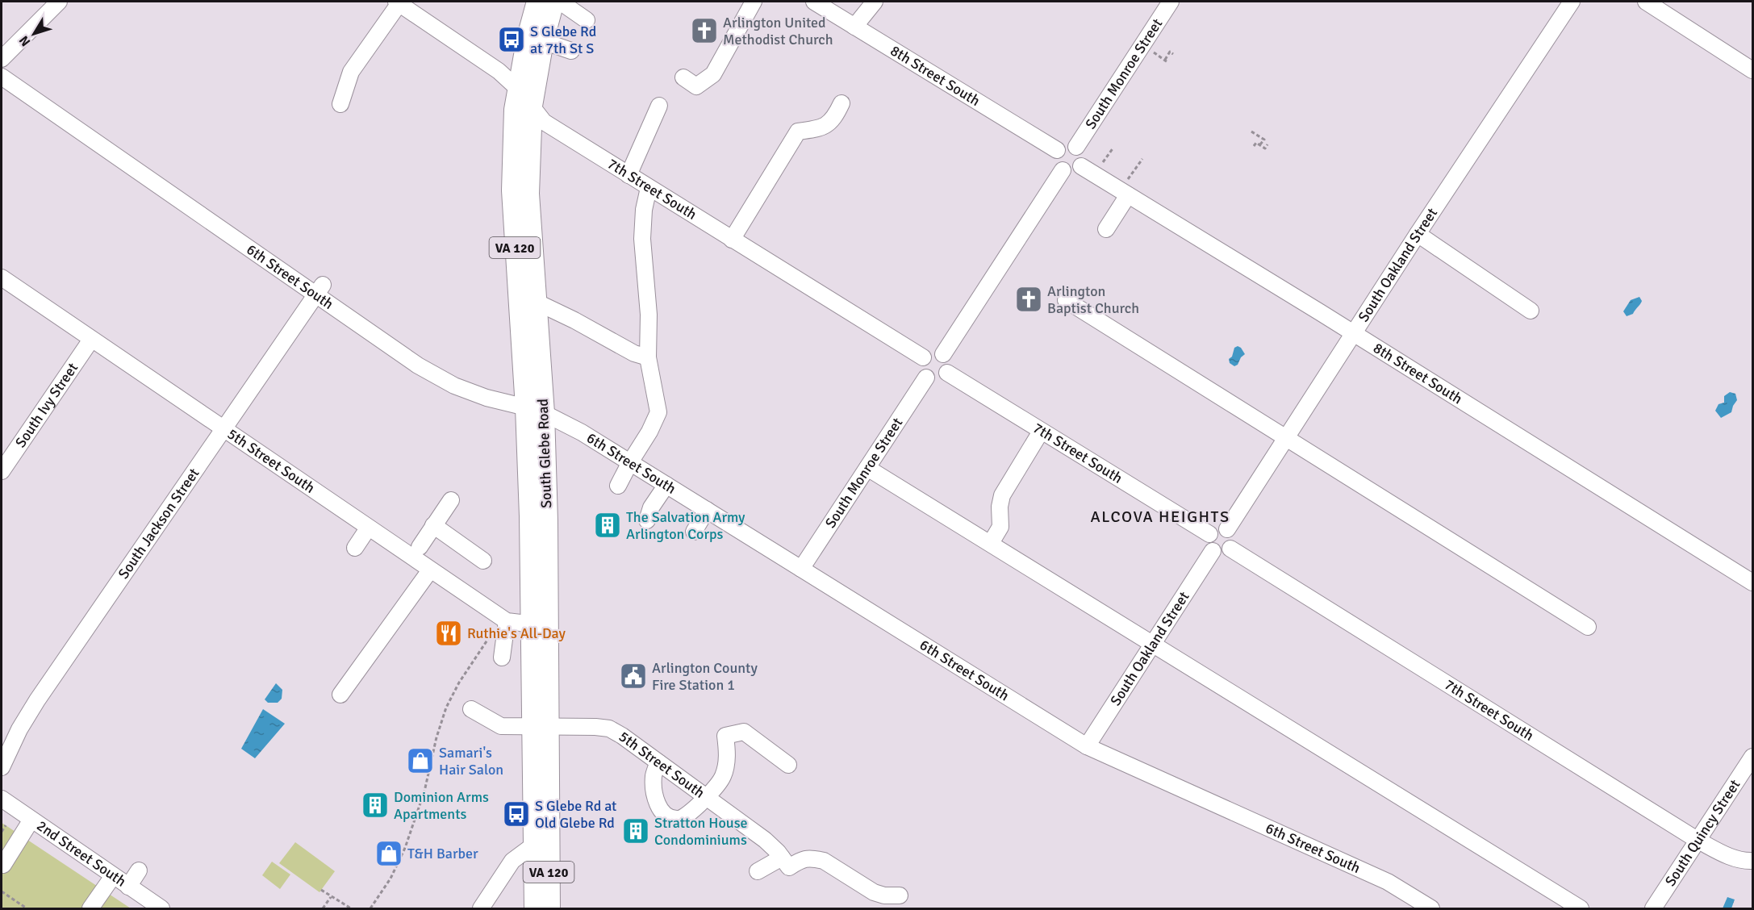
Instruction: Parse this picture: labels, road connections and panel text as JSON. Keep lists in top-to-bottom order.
{
  "streets": {
    "main road": ["VA 120", "South Glebe Road"],
    "street": [
      "South Monroe Street",
      "8th Street South",
      "7th Street South",
      "South Oakland Street",
      "6th Street South",
      "South Ivy Street",
      "5th Street South",
      "South Jackson Street",
      "South Quincy Street",
      "2nd Street South"
    ]
  },
  "crossings": [
    ["South Monroe Street", "8th Street South"],
    ["South Monroe Street", "7th Street South"],
    ["South Monroe Street", "6th Street South"],
    ["8th Street South", "South Oakland Street"],
    ["7th Street South", "South Oakland Street"],
    ["7th Street South", "South Glebe Road"],
    ["7th Street South", "South Quincy Street"],
    ["South Oakland Street", "6th Street South"],
    ["6th Street South", "South Glebe Road"],
    ["6th Street South", "South Jackson Street"],
    ["South Ivy Street", "5th Street South"],
    ["South Glebe Road", "5th Street South"],
    ["5th Street South", "South Jackson Street"]
  ],
  "districts": ["ALCOVA HEIGHTS"],
  "places": {
    "church": ["Arlington United Methodist Church", "Arlington Baptist Church"],
    "bus stop": ["S Glebe Rd at 7th St S", "S Glebe Rd at Old Glebe Rd"],
    "building": ["The Salvation Army Arlington Corps", "Dominion Arms Apartments", "Stratton House Condominiums"],
    "restaurant": ["Ruthie's All-Day"],
    "public building": ["Arlington County Fire Station 1"],
    "shop": ["Samari's Hair Salon", "T&H Barber"]
  },
  "north": "bottom left"
}
